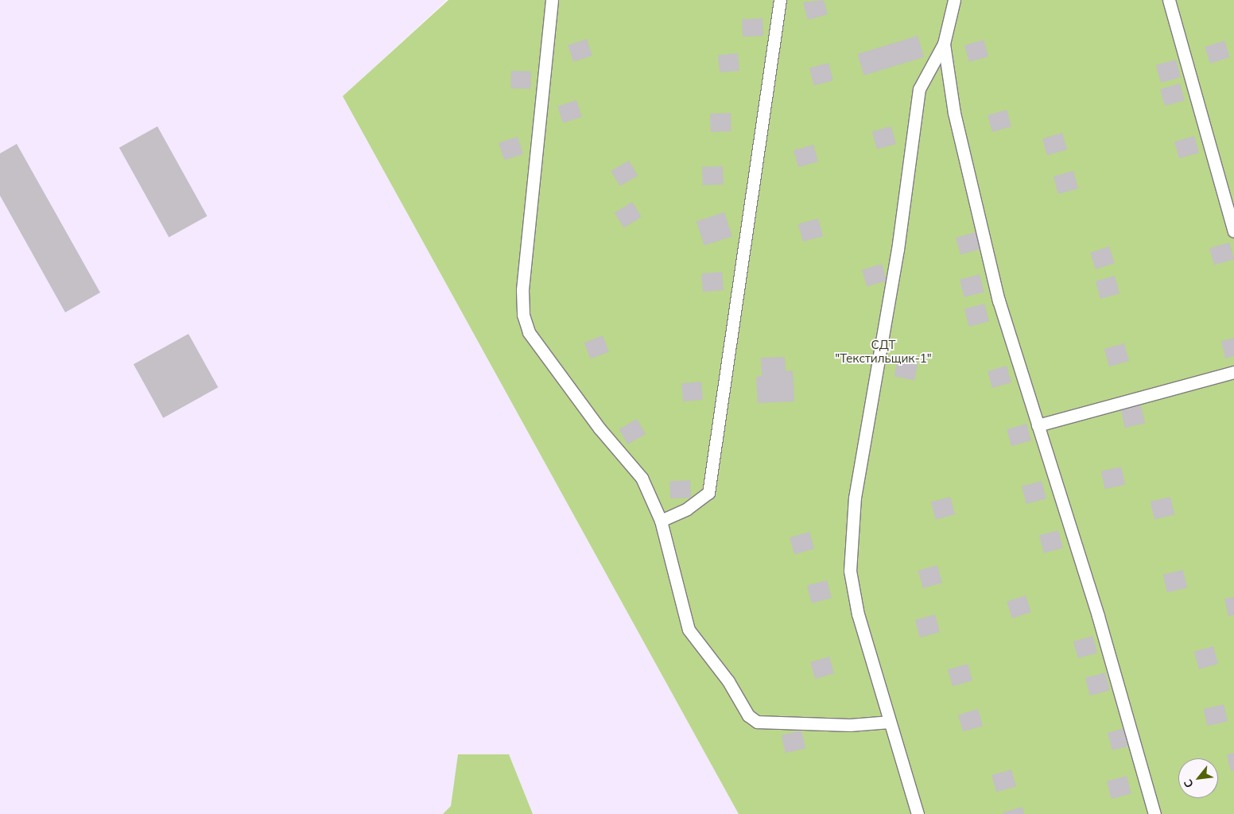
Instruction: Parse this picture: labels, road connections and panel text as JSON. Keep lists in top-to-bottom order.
{
  "parks": ["СДТ \"Текстильщик-1\""],
  "north": "bottom left"
}
